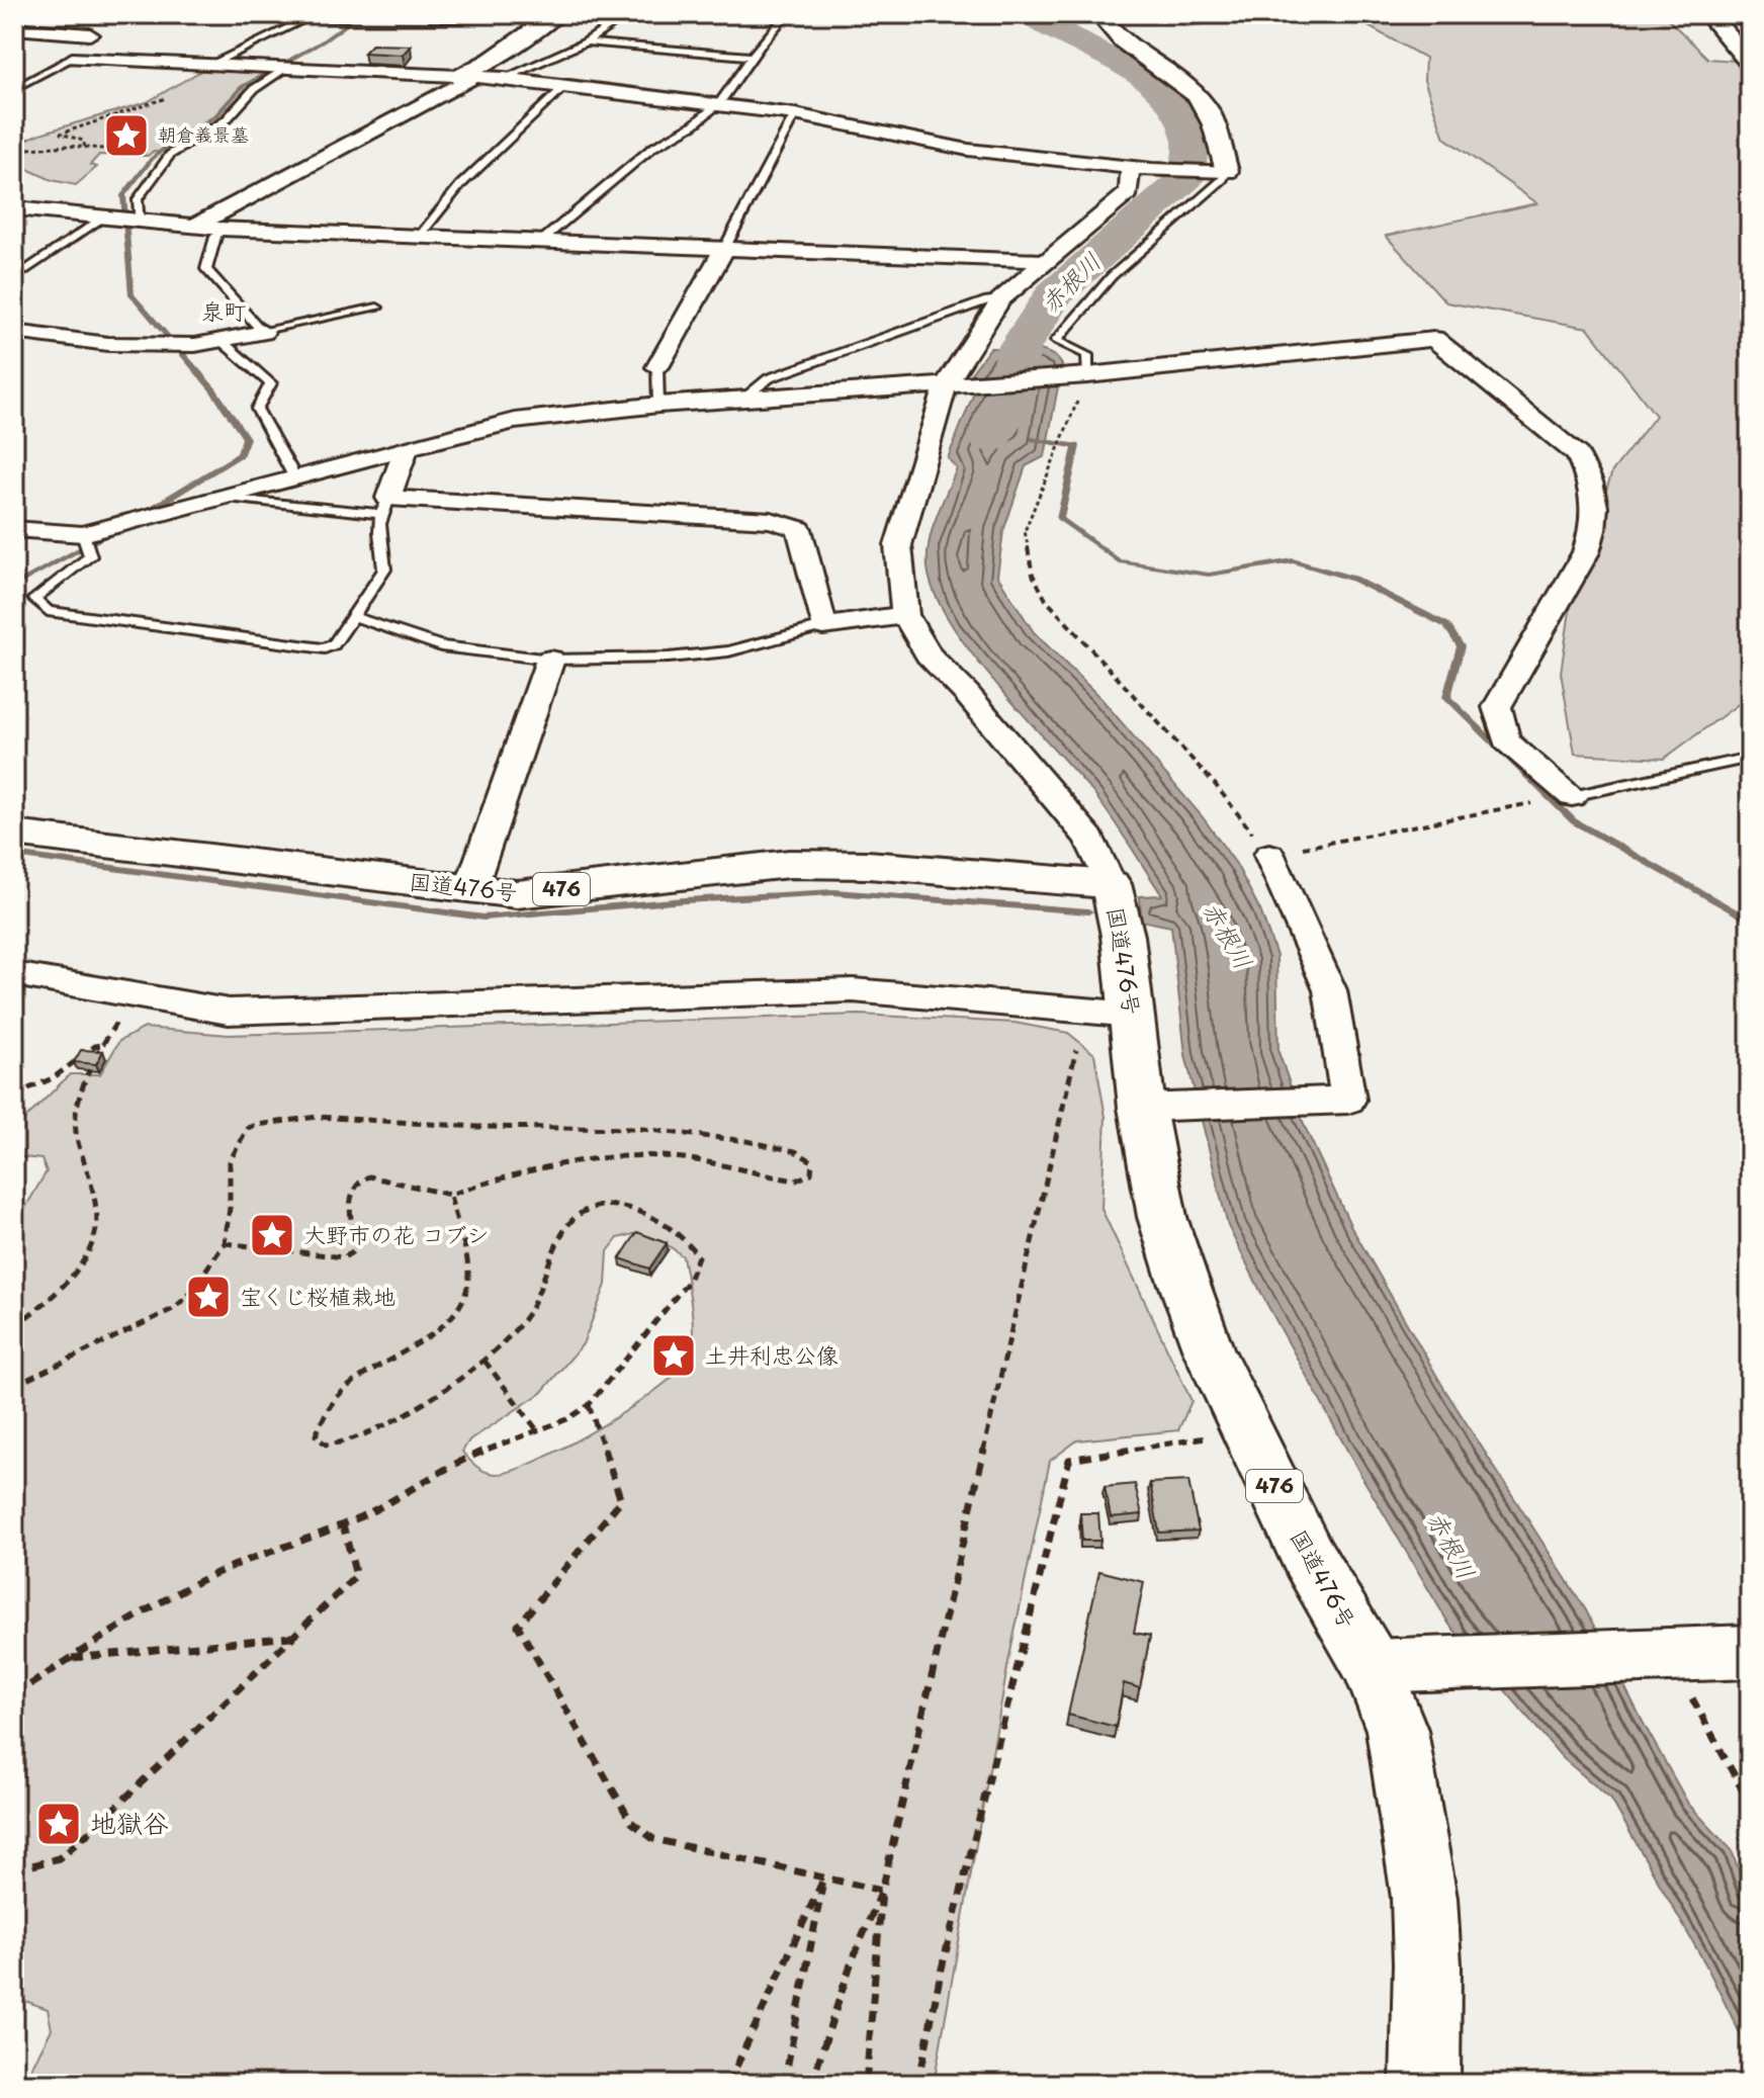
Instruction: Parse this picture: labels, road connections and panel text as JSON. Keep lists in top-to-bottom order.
{
  "streets": {
    "highway": ["国道476号", "476"]
  },
  "districts": ["泉町"],
  "water": ["赤根川"],
  "places": {
    "place": [
      "朝倉義景墓",
      "大野市の花 コブシ",
      "宝くじ桜植栽地",
      "土井利忠公像",
      "地獄谷"
    ]
  }
}
